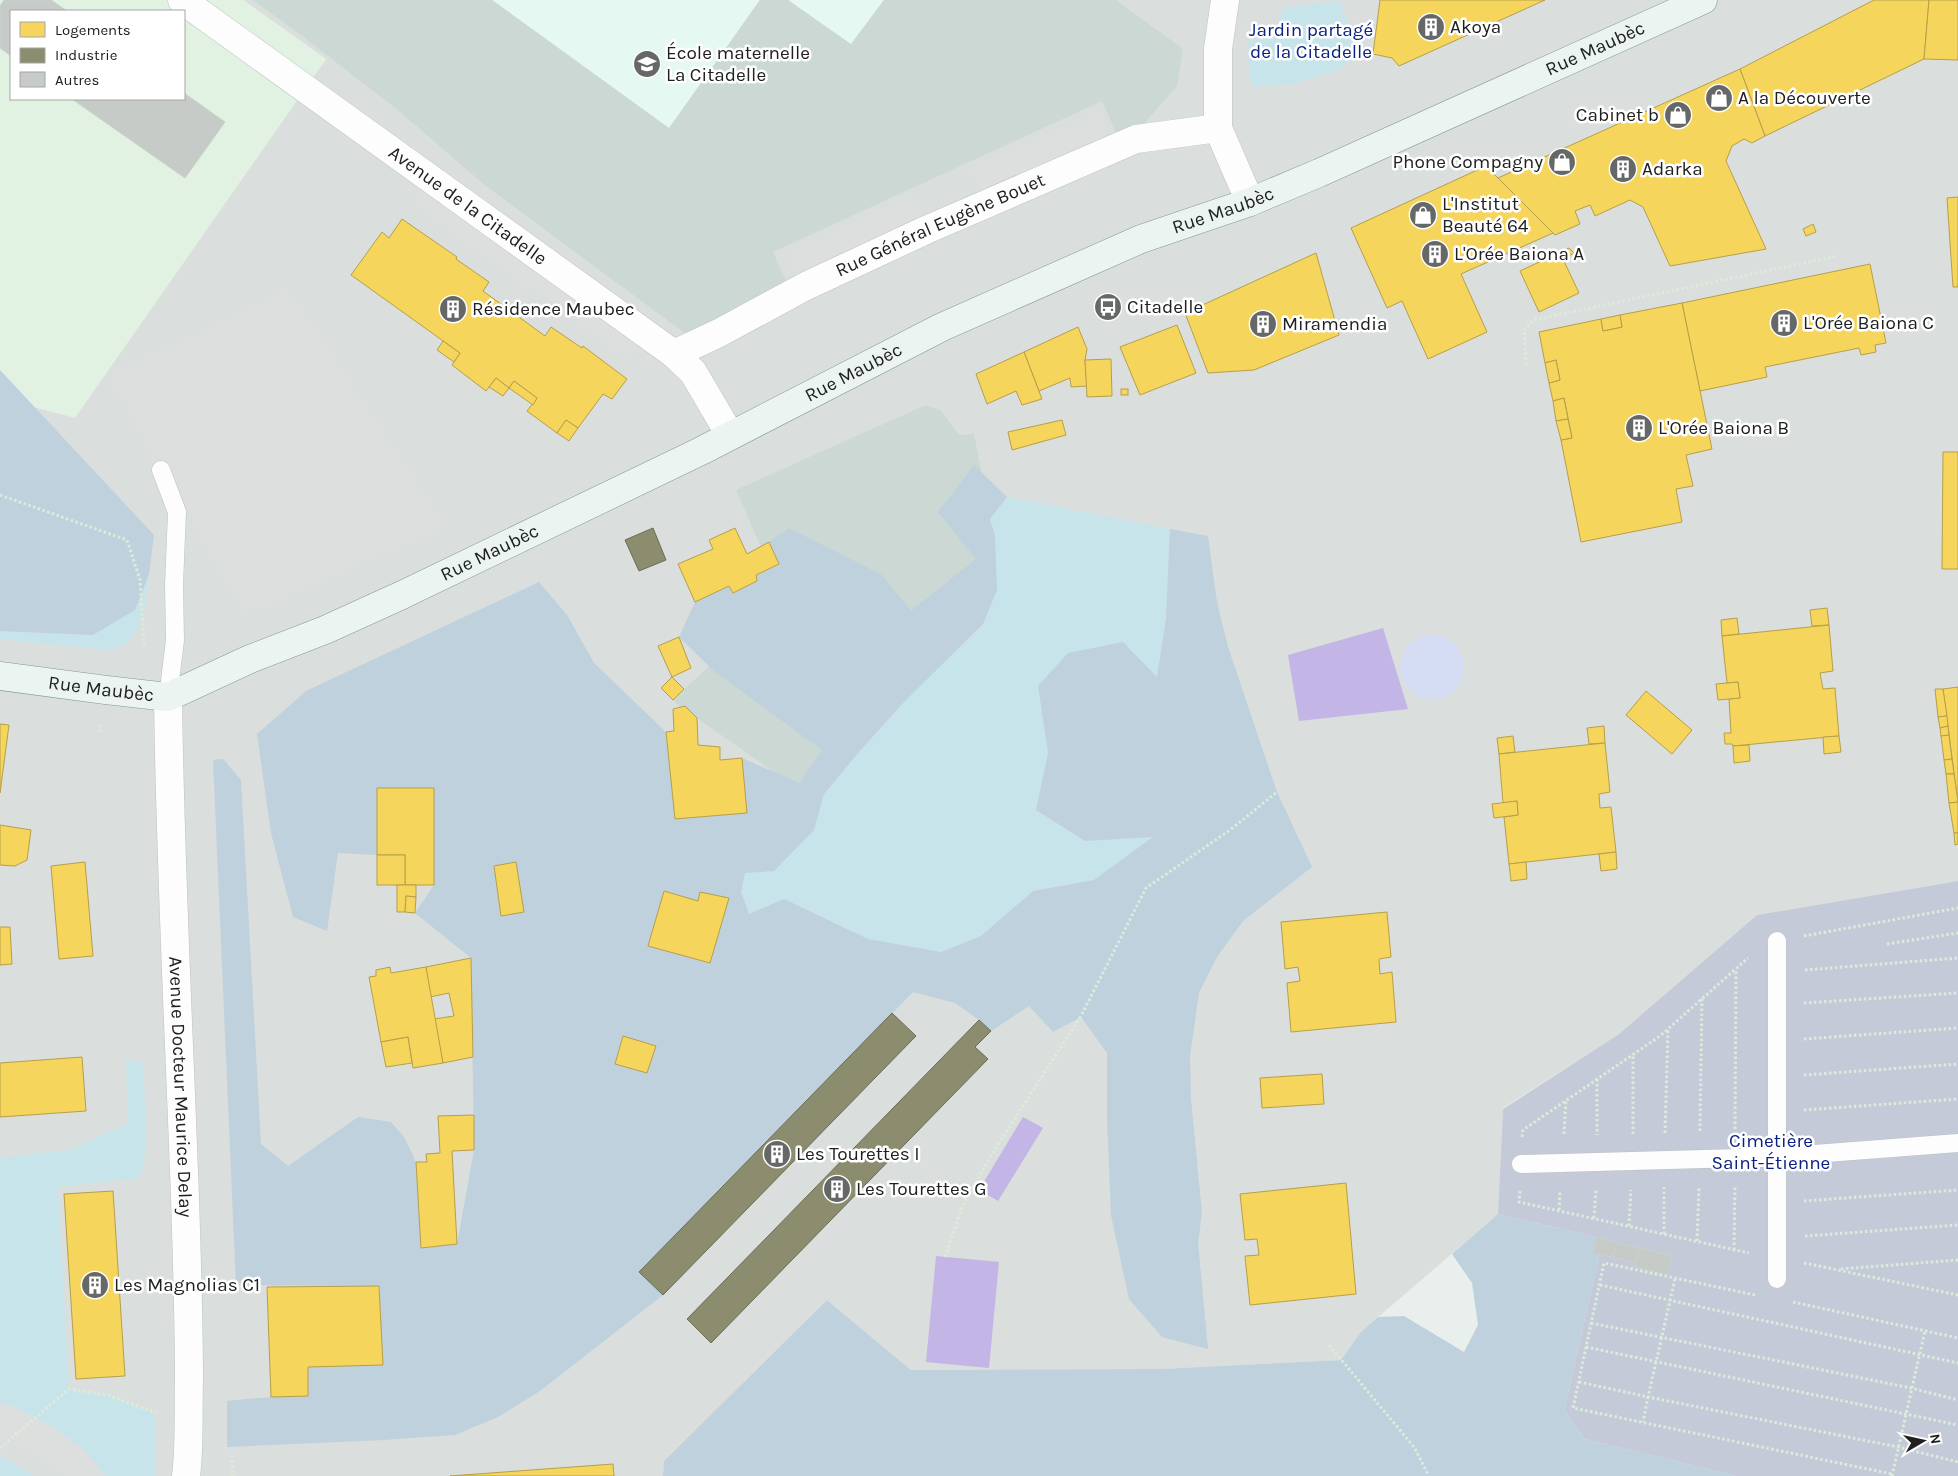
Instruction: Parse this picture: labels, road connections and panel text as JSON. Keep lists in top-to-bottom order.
{
  "streets": {
    "main road": ["Rue Maubèc"],
    "street": ["Avenue de la Citadelle", "Rue Général Eugène Bouet", "Avenue Docteur Maurice Delay"]
  },
  "crossings": [
    ["Rue Maubèc", "Avenue de la Citadelle"],
    ["Rue Maubèc", "Avenue Docteur Maurice Delay"],
    ["Avenue de la Citadelle", "Rue Général Eugène Bouet"]
  ],
  "parks": ["Jardin partagé de la Citadelle", "Cimetière Saint-Étienne"],
  "places": {
    "building": [
      "Akoya",
      "Adarka",
      "L'Orée Baiona A",
      "Résidence Maubec",
      "L'Orée Baiona C",
      "Miramendia",
      "L'Orée Baiona B",
      "Les Tourettes I",
      "Les Tourettes G",
      "Les Magnolias C1"
    ],
    "school or university": ["École maternelle La Citadelle"],
    "shop": [
      "A la Découverte",
      "Cabinet b",
      "Phone Compagny",
      "L'Institut Beauté 64"
    ],
    "bus stop": ["Citadelle"]
  },
  "legend": ["Logements", "Industrie", "Autres"],
  "north": "right"
}
